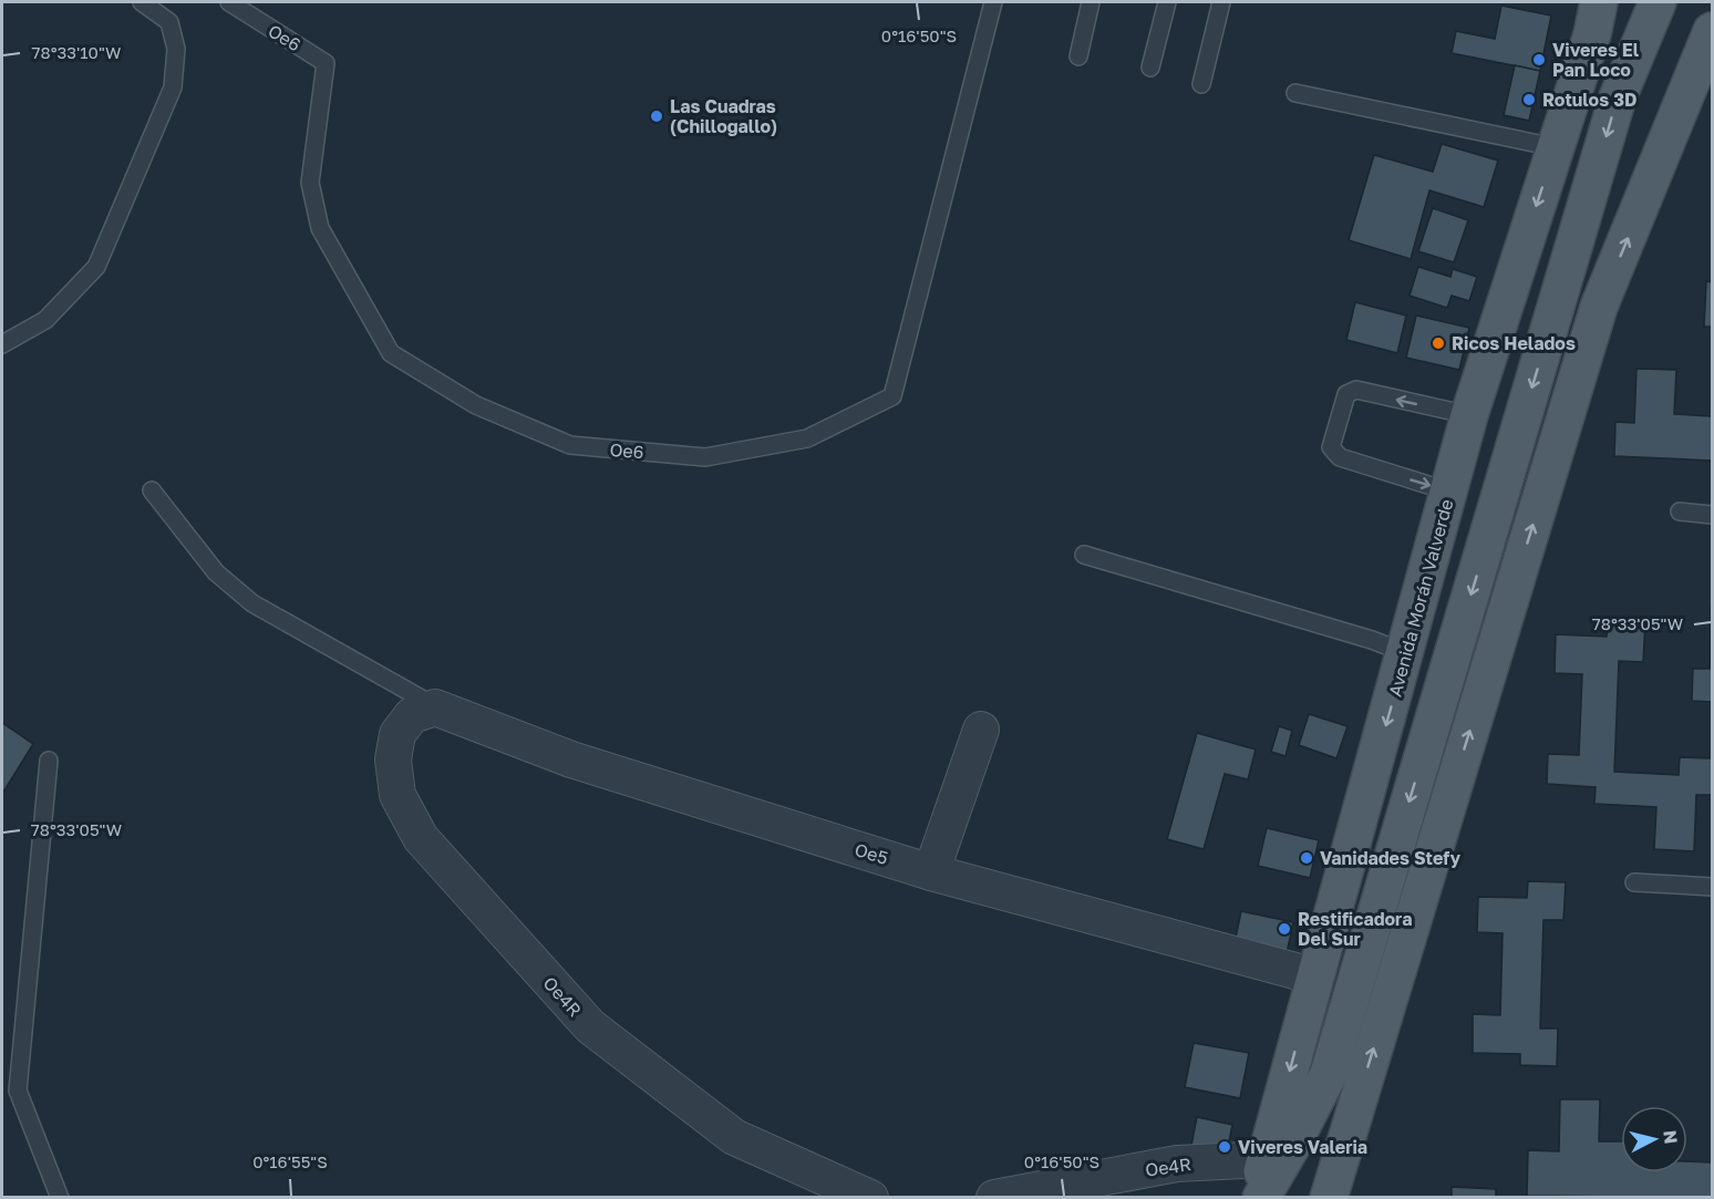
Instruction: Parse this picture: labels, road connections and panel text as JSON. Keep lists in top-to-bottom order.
{
  "streets": {
    "main road": ["Avenida Morán Valverde"],
    "street": ["Oe5", "Oe4R"],
    "lane": ["Oe6"]
  },
  "crossings": [
    ["Avenida Morán Valverde", "Oe5"],
    ["Avenida Morán Valverde", "Oe4R"],
    ["Oe5", "Oe4R"]
  ],
  "places": [
    "Viveres El Pan Loco",
    "Rotulos 3D",
    "Las Cuadras (Chillogallo)",
    "Ricos Helados",
    "Vanidades Stefy",
    "Restificadora Del Sur",
    "Viveres Valeria"
  ],
  "north": "right",
  "coordinates": [
    "0°16'50\"S",
    "78°33'10\"W",
    "78°33'05\"W",
    "0°16'55\"S"
  ]
}
